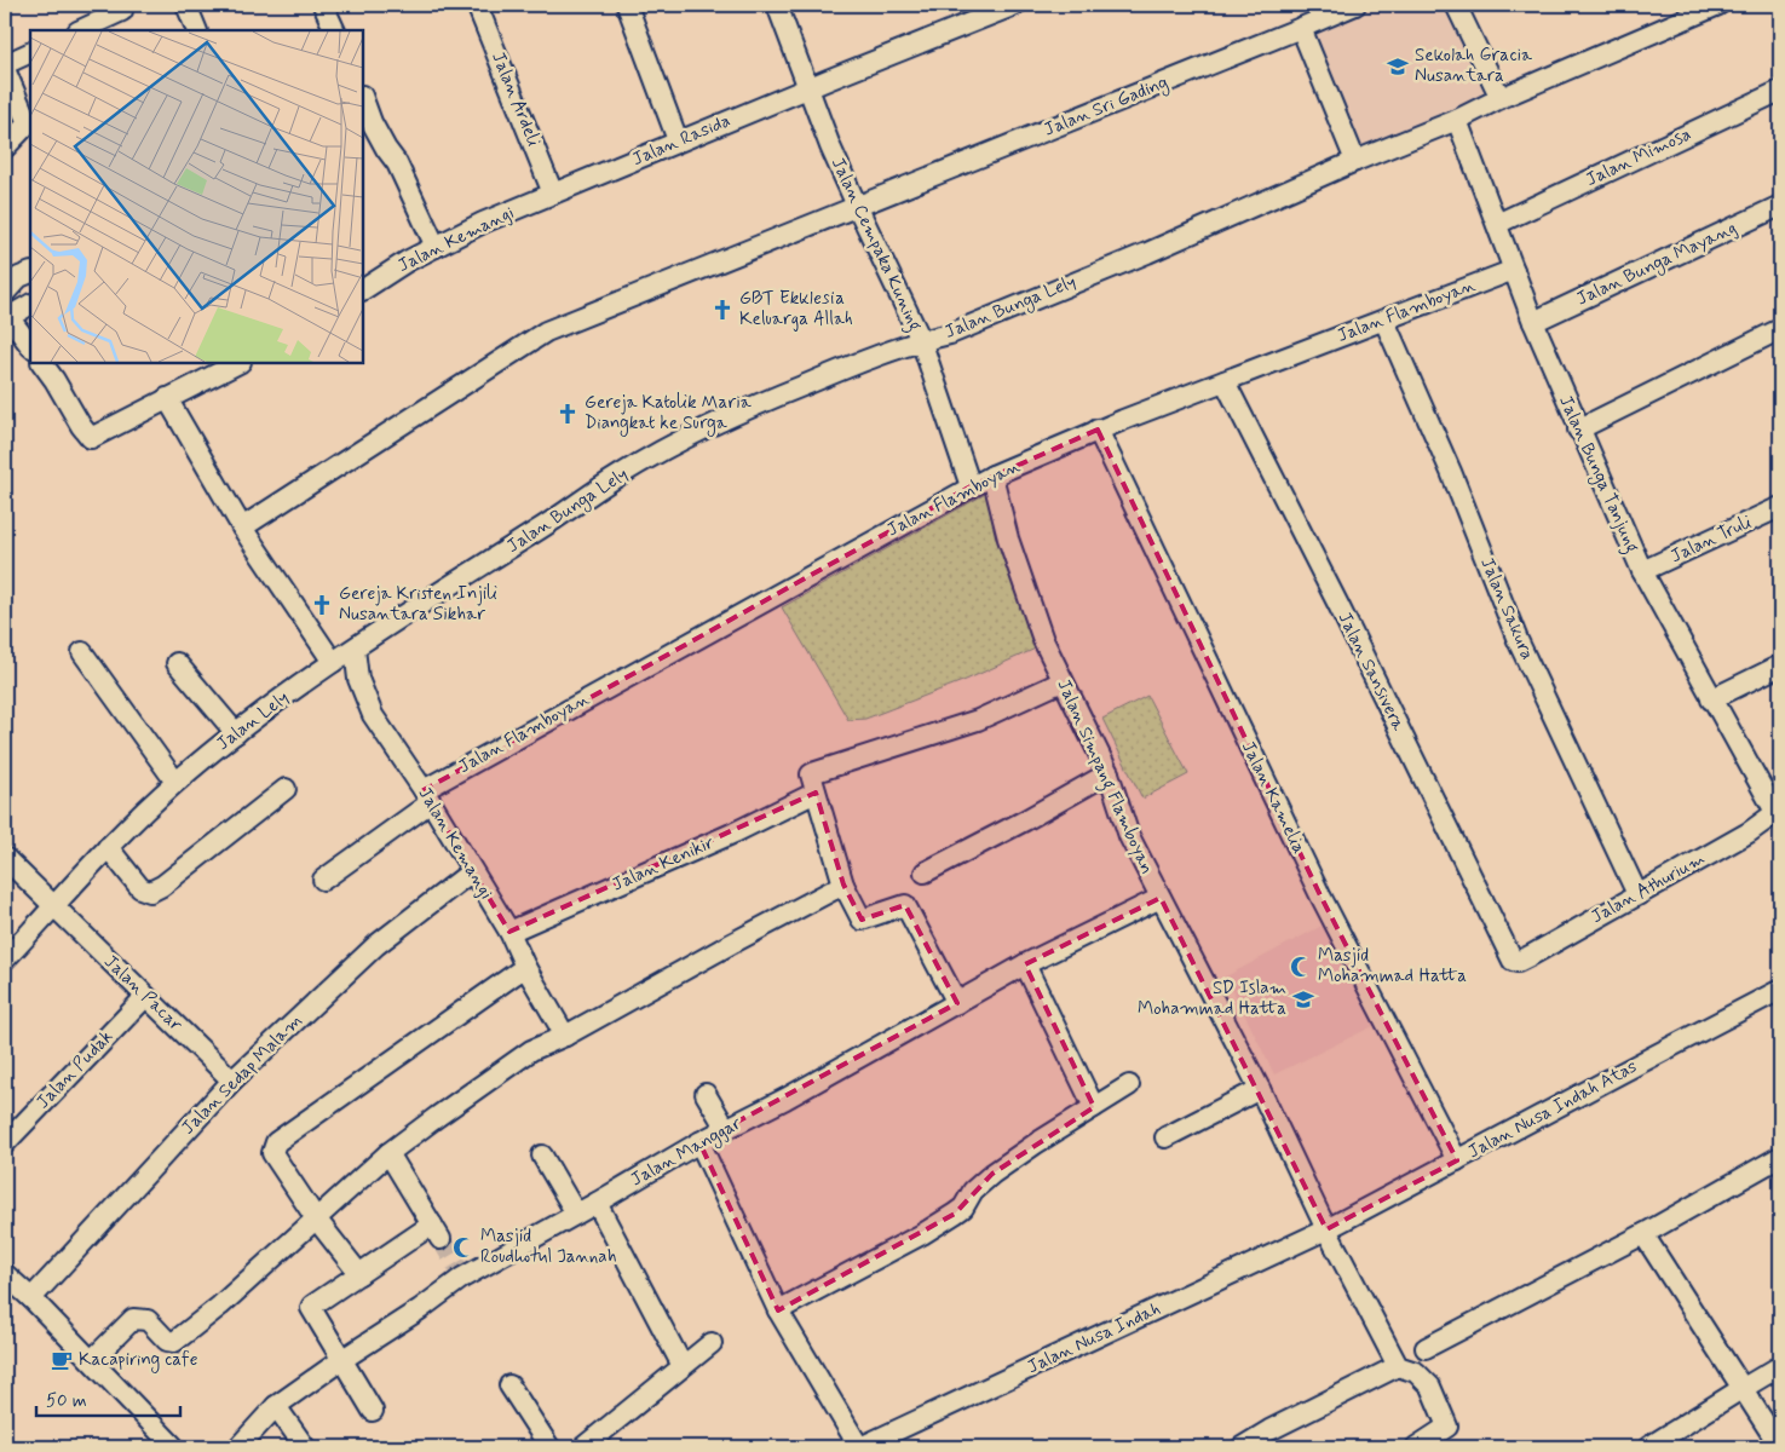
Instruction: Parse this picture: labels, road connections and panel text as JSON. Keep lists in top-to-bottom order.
{
  "streets": {
    "street": [
      "Jalan Ardeli",
      "Jalan Sri Gading",
      "Jalan Rasida",
      "Jalan Mimosa",
      "Jalan Kemangi",
      "Jalan Cempaka Kuning",
      "Jalan Bunga Mayang",
      "Jalan Bunga Lely",
      "Jalan Flamboyan",
      "Jalan Bunga Tanjung",
      "Jalan Truli",
      "Jalan Sakura",
      "Jalan Sansivera",
      "Jalan Lely",
      "Jalan Simpang Flamboyan",
      "Jalan Kamelia",
      "Jalan Kenikir",
      "Jalan Athurium",
      "Jalan Pacar",
      "Jalan Pudak",
      "Jalan Sedap Malam",
      "Jalan Nusa Indah Atas",
      "Jalan Manggar",
      "Jalan Nusa Indah"
    ]
  },
  "crossings": [
    ["Jalan Ardeli", "Jalan Rasida"],
    ["Jalan Ardeli", "Jalan Kemangi"],
    ["Jalan Sri Gading", "Jalan Cempaka Kuning"],
    ["Jalan Rasida", "Jalan Kemangi"],
    ["Jalan Rasida", "Jalan Cempaka Kuning"],
    ["Jalan Mimosa", "Jalan Bunga Tanjung"],
    ["Jalan Kemangi", "Jalan Bunga Lely"],
    ["Jalan Kemangi", "Jalan Flamboyan"],
    ["Jalan Kemangi", "Jalan Kenikir"],
    ["Jalan Kemangi", "Jalan Sedap Malam"],
    ["Jalan Cempaka Kuning", "Jalan Bunga Lely"],
    ["Jalan Cempaka Kuning", "Jalan Flamboyan"],
    ["Jalan Bunga Mayang", "Jalan Bunga Tanjung"],
    ["Jalan Bunga Lely", "Jalan Bunga Tanjung"],
    ["Jalan Bunga Lely", "Jalan Lely"],
    ["Jalan Flamboyan", "Jalan Bunga Tanjung"],
    ["Jalan Flamboyan", "Jalan Sakura"],
    ["Jalan Flamboyan", "Jalan Sansivera"],
    ["Jalan Flamboyan", "Jalan Simpang Flamboyan"],
    ["Jalan Flamboyan", "Jalan Kamelia"],
    ["Jalan Bunga Tanjung", "Jalan Truli"],
    ["Jalan Bunga Tanjung", "Jalan Athurium"],
    ["Jalan Sakura", "Jalan Athurium"],
    ["Jalan Sansivera", "Jalan Athurium"],
    ["Jalan Lely", "Jalan Pacar"],
    ["Jalan Simpang Flamboyan", "Jalan Nusa Indah Atas"],
    ["Jalan Simpang Flamboyan", "Jalan Manggar"],
    ["Jalan Simpang Flamboyan", "Jalan Nusa Indah"],
    ["Jalan Kamelia", "Jalan Nusa Indah Atas"],
    ["Jalan Pacar", "Jalan Pudak"],
    ["Jalan Pacar", "Jalan Sedap Malam"],
    ["Jalan Nusa Indah Atas", "Jalan Nusa Indah"]
  ],
  "places": {
    "school or university": ["Sekolah Gracia Nusantara", "SD Islam Mohammad Hatta"],
    "church": ["GBT Ekklesia Keluarga Allah", "Gereja Katolik Maria Diangkat ke Surga", "Gereja Kristen Injili Nusantara Sikhar"],
    "mosque": ["Masjid Mohammad Hatta", "Masjid Roudhotul Jannah"],
    "cafe": ["Kacapiring cafe"]
  },
  "scale_bar": "50 m"
}
